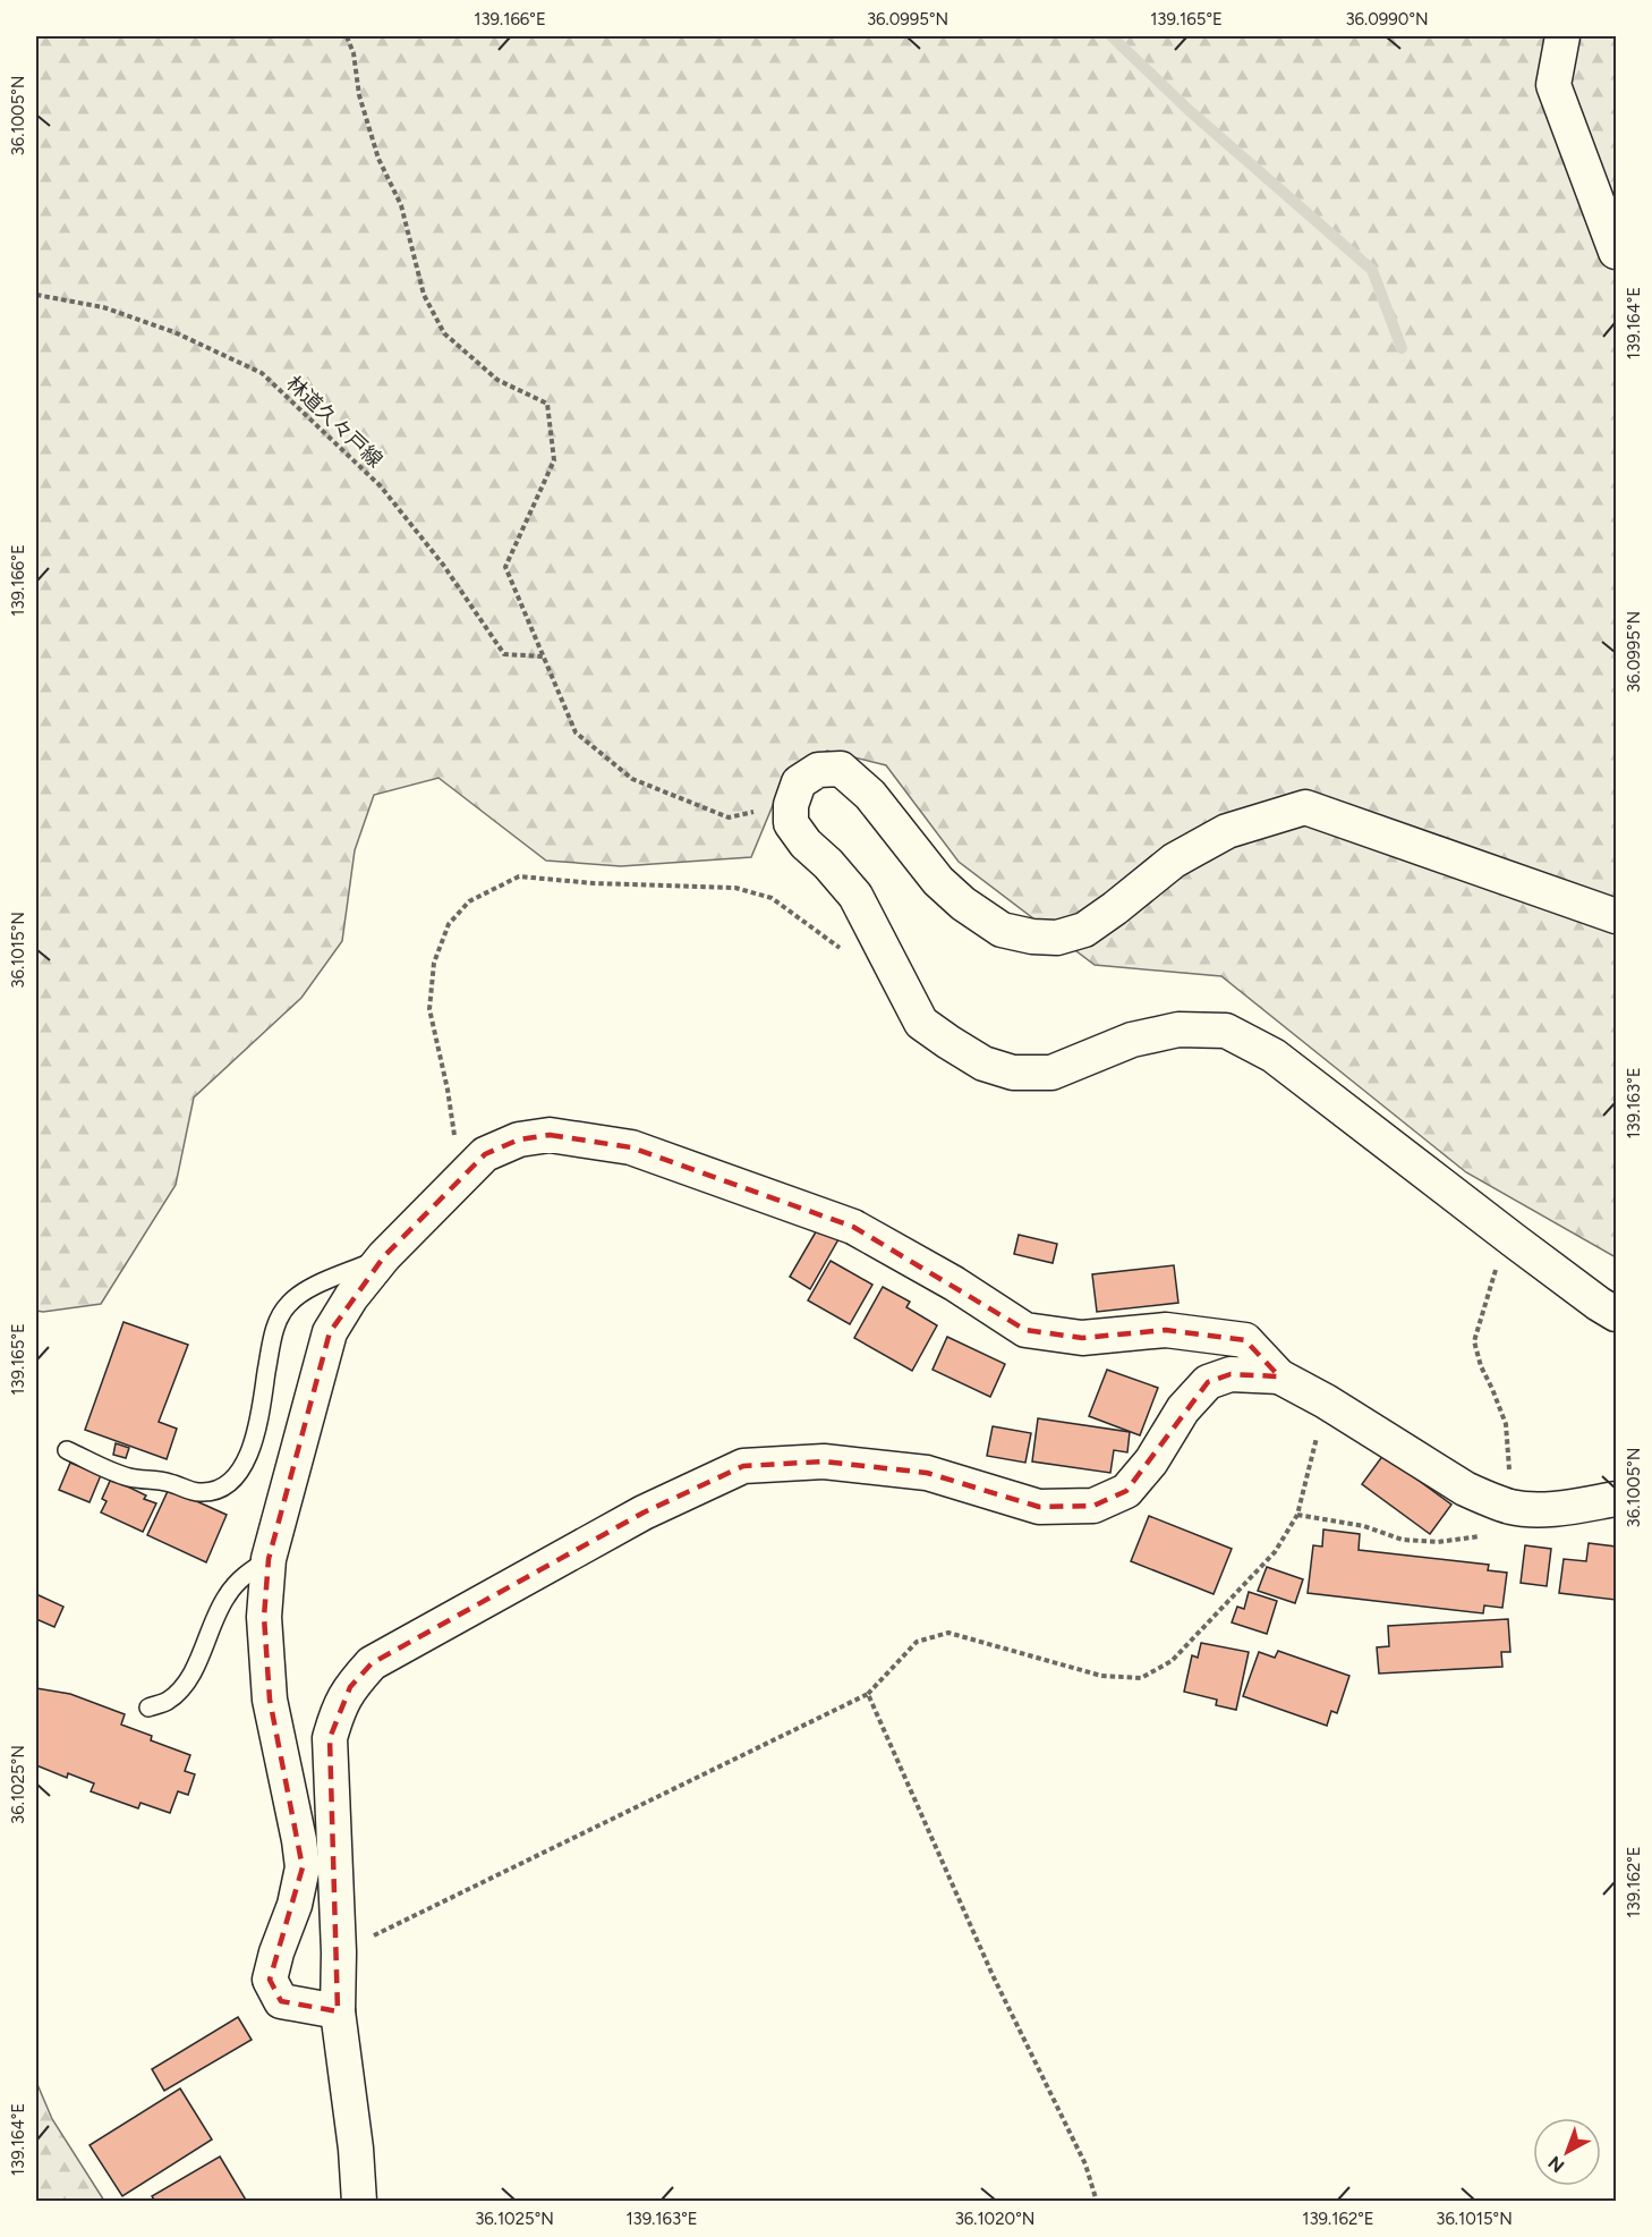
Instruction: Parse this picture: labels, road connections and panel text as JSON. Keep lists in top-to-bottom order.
{
  "streets": {
    "path": ["林道久々戸線"]
  },
  "north": "bottom left",
  "coordinates": [
    "139.166°E",
    "36.0995°N",
    "139.165°E",
    "36.0990°N",
    "36.1005°N",
    "139.164°E",
    "36.1015°N",
    "139.163°E",
    "36.1025°N",
    "139.162°E",
    "36.1020°N"
  ]
}
